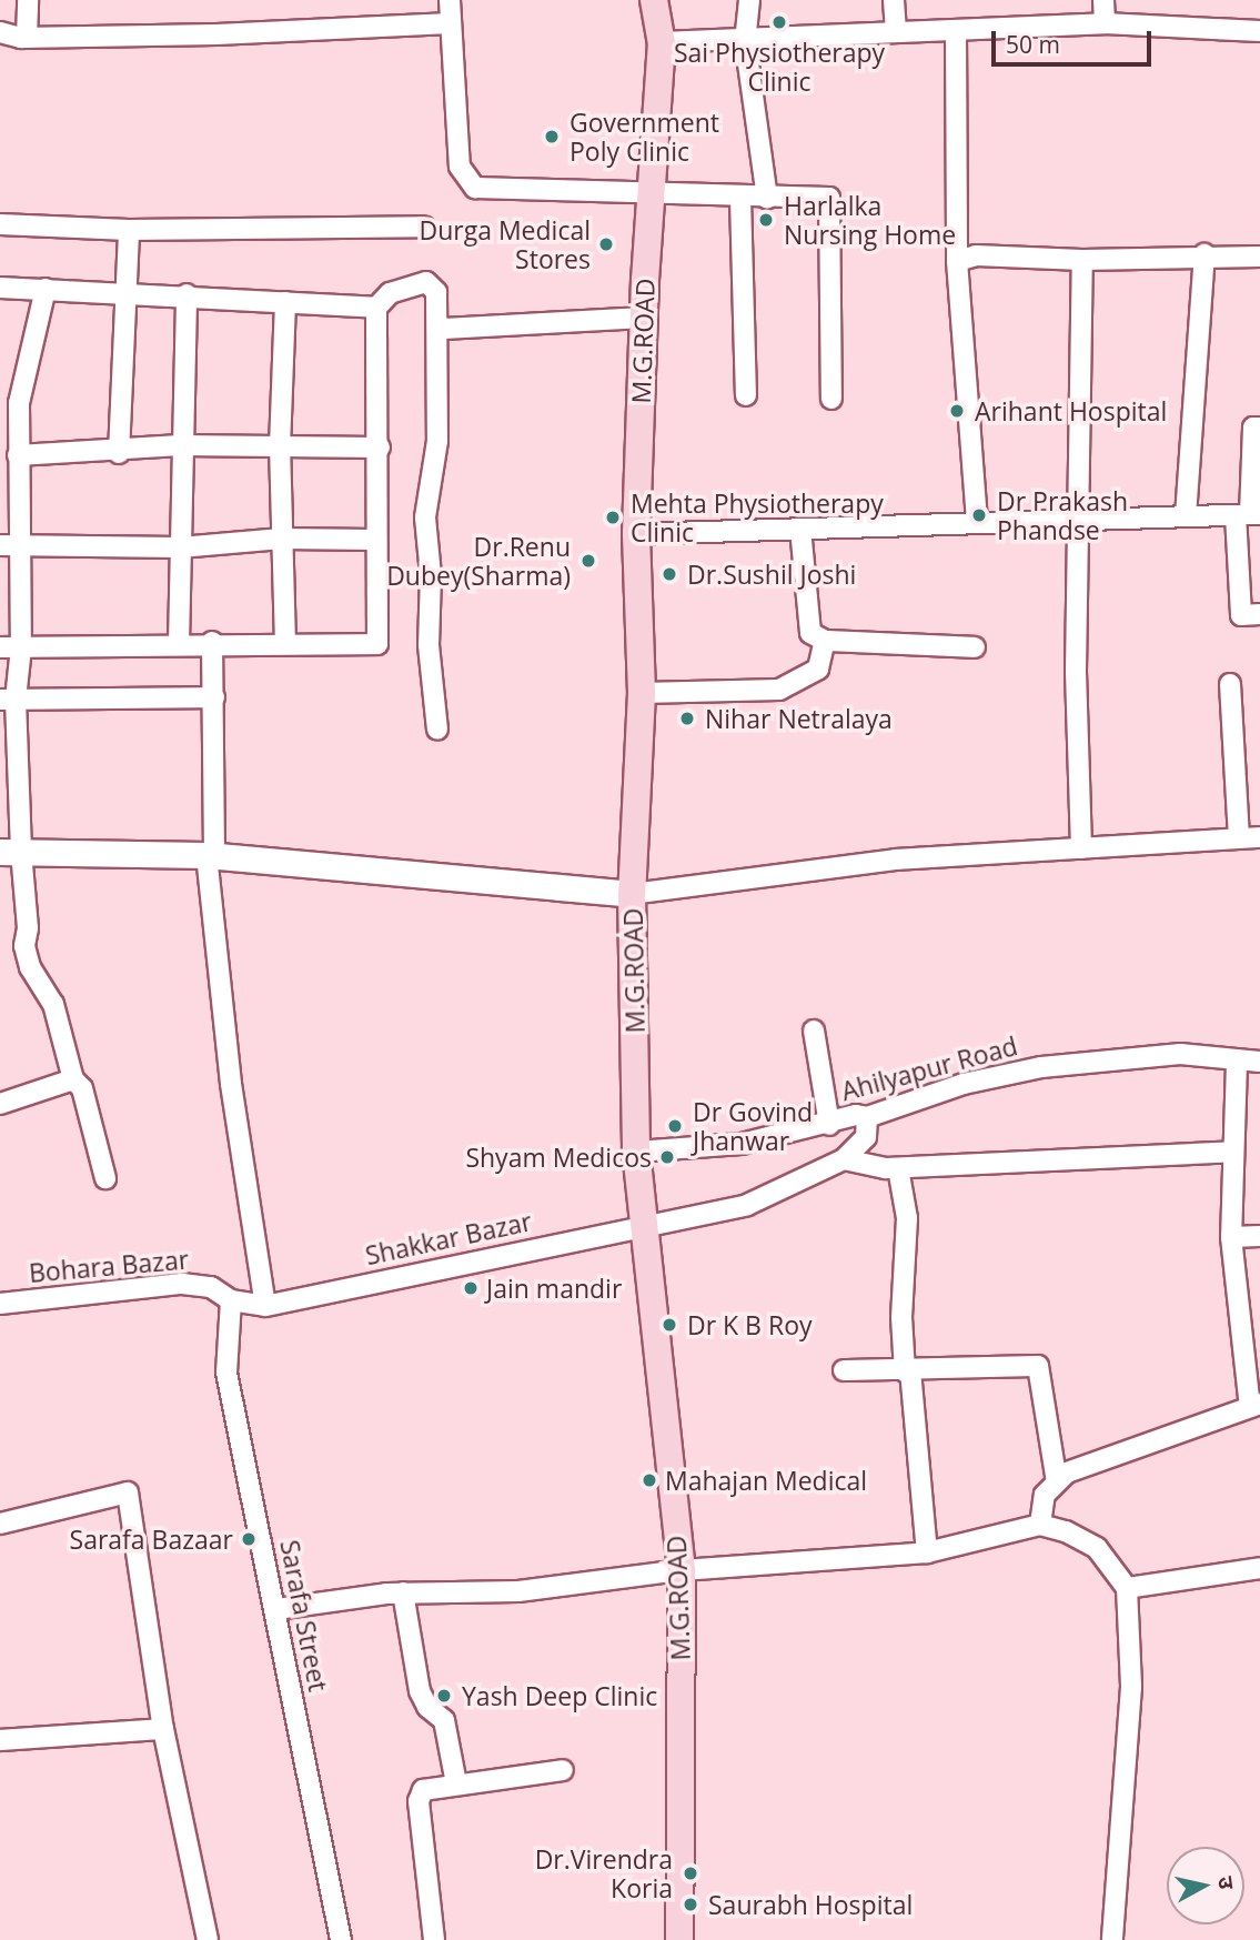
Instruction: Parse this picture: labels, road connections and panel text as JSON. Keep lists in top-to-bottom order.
{
  "streets": {
    "main road": ["M.G.ROAD"],
    "street": [
      "Ahilyapur Road",
      "Shakkar Bazar",
      "Bohara Bazar",
      "Sarafa Street"
    ]
  },
  "crossings": [
    ["M.G.ROAD", "Ahilyapur Road"],
    ["M.G.ROAD", "Shakkar Bazar"],
    ["Shakkar Bazar", "Bohara Bazar"],
    ["Bohara Bazar", "Sarafa Street"]
  ],
  "places": [
    "Sai Physiotherapy Clinic",
    "Government Poly Clinic",
    "Harlalka Nursing Home",
    "Durga Medical Stores",
    "Arihant Hospital",
    "Dr Prakash Phandse",
    "Mehta Physiotherapy Clinic",
    "Dr.Renu Dubey(Sharma)",
    "Dr.Sushil Joshi",
    "Nihar Netralaya",
    "Dr Govind Jhanwar",
    "Shyam Medicos",
    "Jain mandir",
    "Dr K B Roy",
    "Mahajan Medical",
    "Sarafa Bazaar",
    "Yash Deep Clinic",
    "Dr.Virendra Koria",
    "Saurabh Hospital"
  ],
  "scale_bar": "50 m",
  "north": "right"
}
